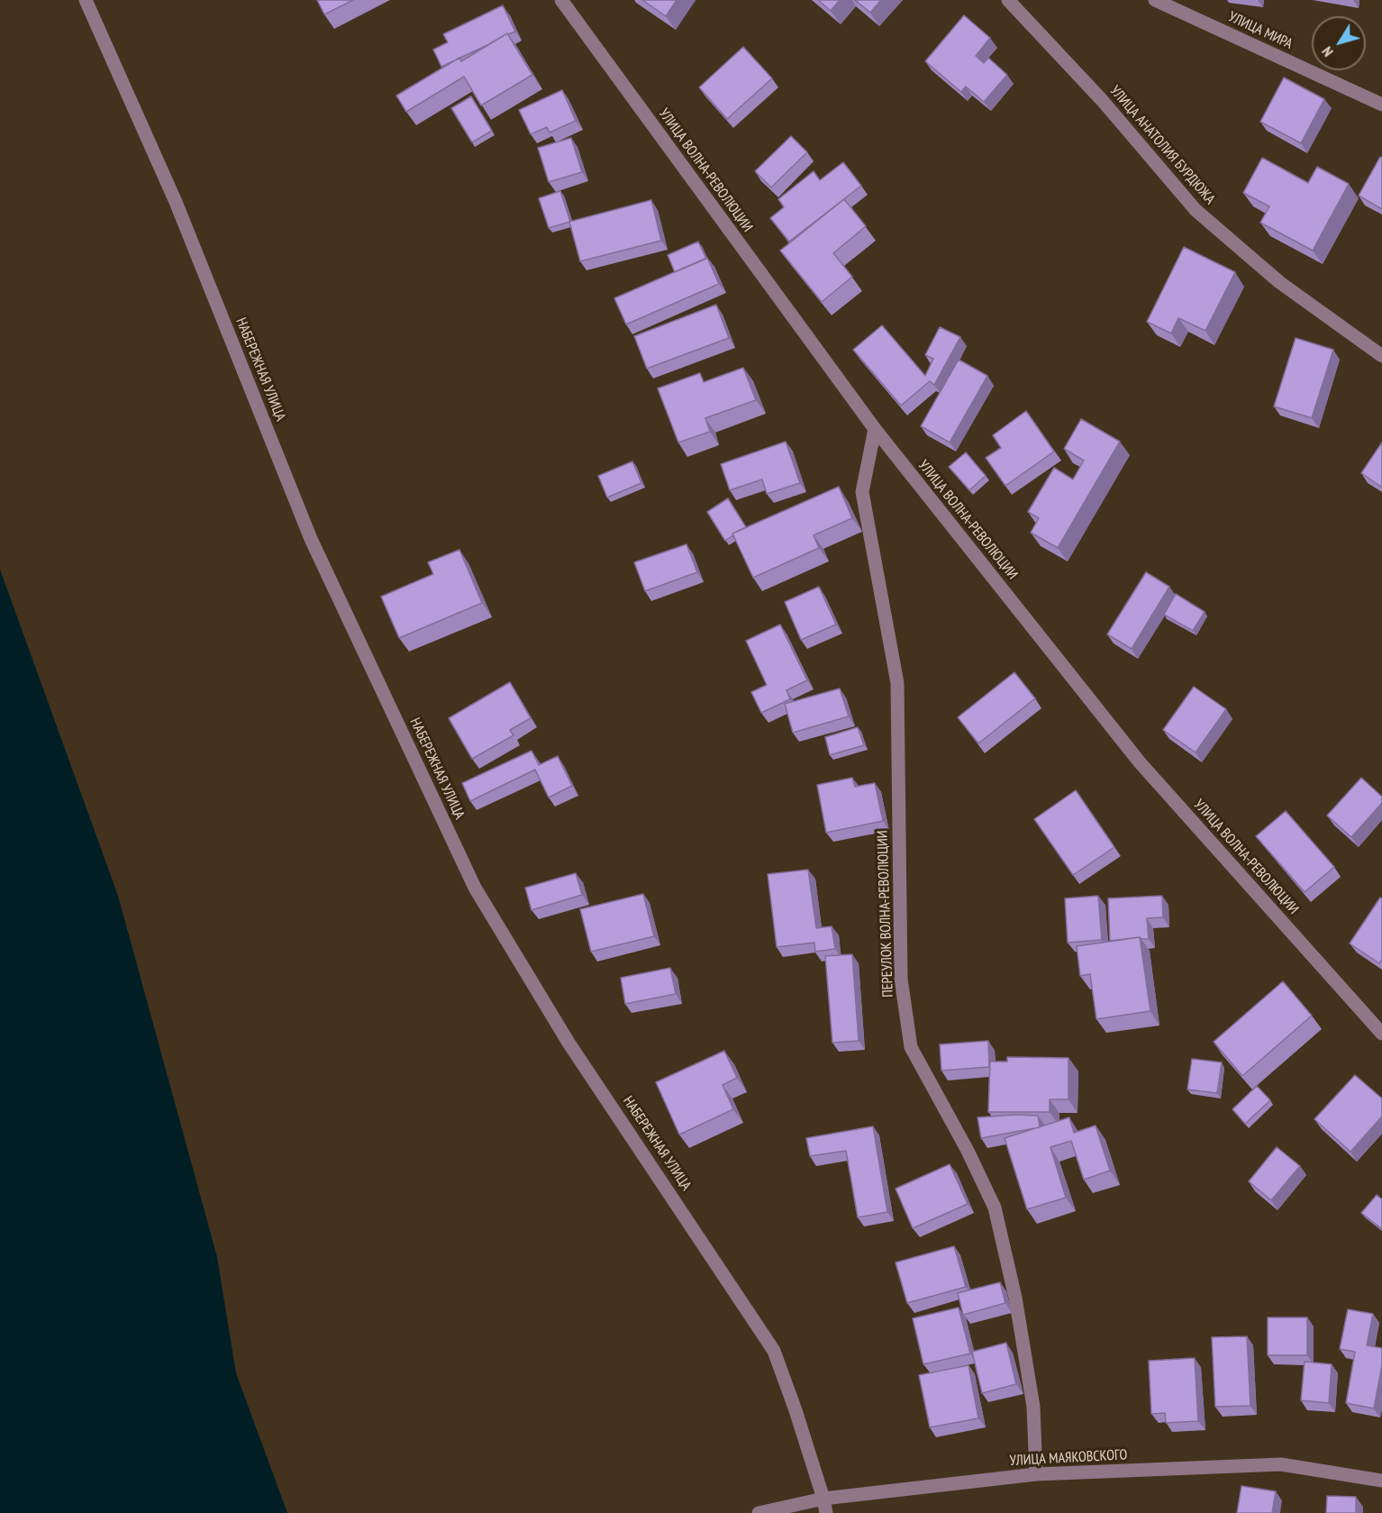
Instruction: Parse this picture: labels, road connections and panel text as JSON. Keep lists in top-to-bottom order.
{
  "streets": {
    "street": [
      "УЛИЦА МИРА",
      "УЛИЦА АНАТОЛИЯ БУРДЮЖА",
      "УЛИЦА ВОЛНА-РЕВОЛЮЦИИ",
      "НАБЕРЕЖНАЯ УЛИЦА",
      "ПЕРЕУЛОК ВОЛНА-РЕВОЛЮЦИИ",
      "УЛИЦА МАЯКОВСКОГО"
    ]
  },
  "crossings": [
    ["УЛИЦА ВОЛНА-РЕВОЛЮЦИИ", "ПЕРЕУЛОК ВОЛНА-РЕВОЛЮЦИИ"],
    ["НАБЕРЕЖНАЯ УЛИЦА", "УЛИЦА МАЯКОВСКОГО"],
    ["ПЕРЕУЛОК ВОЛНА-РЕВОЛЮЦИИ", "УЛИЦА МАЯКОВСКОГО"]
  ],
  "north": "bottom left"
}
